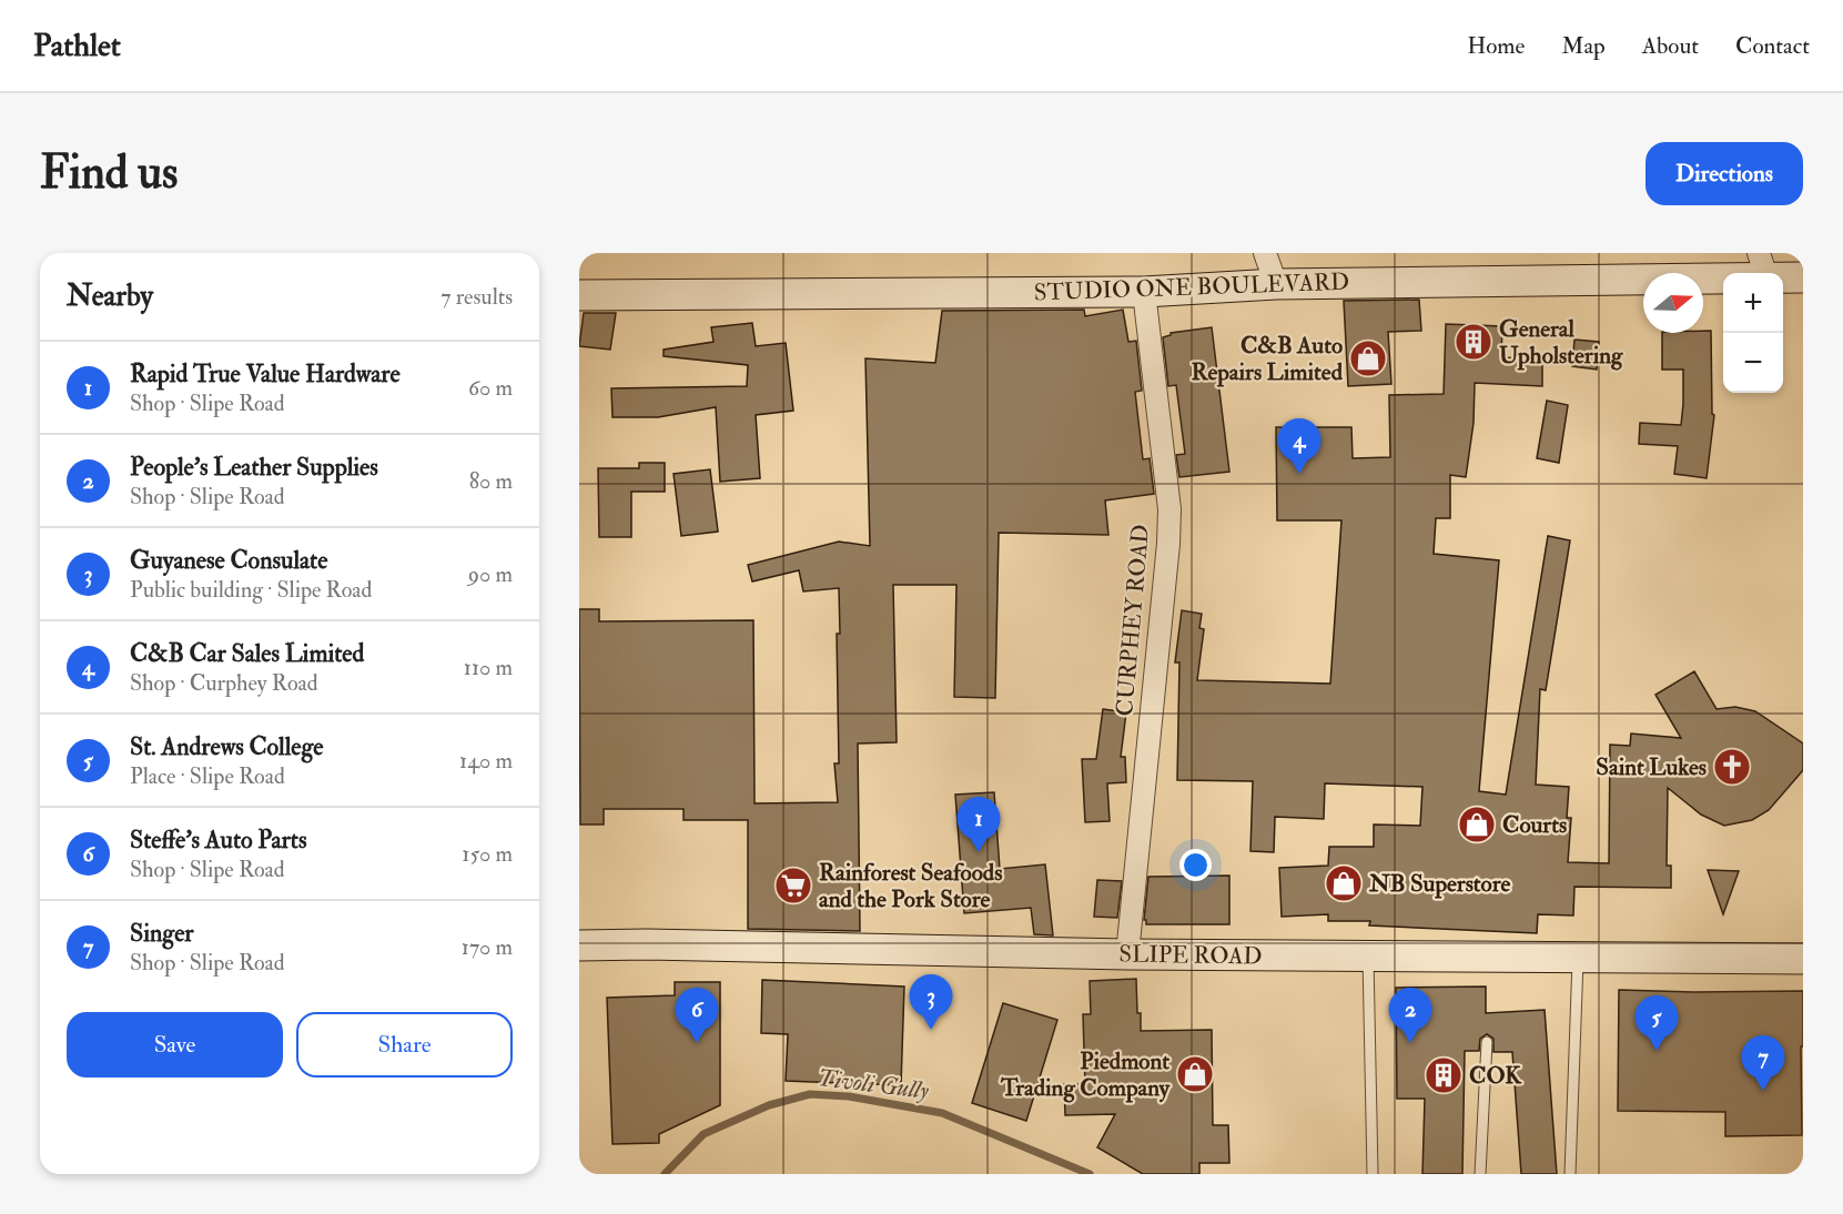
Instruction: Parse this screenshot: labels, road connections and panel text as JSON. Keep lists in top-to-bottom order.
{
  "streets": {
    "main road": ["STUDIO ONE BOULEVARD", "SLIPE ROAD"],
    "street": ["CURPHEY ROAD"]
  },
  "crossings": [
    ["STUDIO ONE BOULEVARD", "CURPHEY ROAD"],
    ["CURPHEY ROAD", "SLIPE ROAD"]
  ],
  "water": ["Tivoli Gully"],
  "places": {
    "building": ["General Upholstering", "COK"],
    "shop": [
      "C&B Auto Repairs Limited",
      "Courts",
      "NB Superstore",
      "Piedmont Trading Company"
    ],
    "church": ["Saint Lukes"],
    "supermarket": ["Rainforest Seafoods and the Pork Store"]
  },
  "north": "right",
  "page": {
    "header": "Pathlet",
    "nav": [
      "Home",
      "Map",
      "About",
      "Contact"
    ],
    "buttons": [
      "Directions",
      ["Save", "Share"]
    ],
    "title": "Find us",
    "heading": ["Nearby", "7 results"],
    "map_buttons": ["+", "−"],
    "list": [
      {
        "mark": "1",
        "name": "Rapid True Value Hardware",
        "note": "Shop · Slipe Road",
        "value": "60 m"
      },
      {
        "mark": "2",
        "name": "People's Leather Supplies",
        "note": "Shop · Slipe Road",
        "value": "80 m"
      },
      {
        "mark": "3",
        "name": "Guyanese Consulate",
        "note": "Public building · Slipe Road",
        "value": "90 m"
      },
      {
        "mark": "4",
        "name": "C&B Car Sales Limited",
        "note": "Shop · Curphey Road",
        "value": "110 m"
      },
      {
        "mark": "5",
        "name": "St. Andrews College",
        "note": "Place · Slipe Road",
        "value": "140 m"
      },
      {
        "mark": "6",
        "name": "Steffe's Auto Parts",
        "note": "Shop · Slipe Road",
        "value": "150 m"
      },
      {
        "mark": "7",
        "name": "Singer",
        "note": "Shop · Slipe Road",
        "value": "170 m"
      }
    ],
    "pins": [
      "4",
      "1",
      "3",
      "2",
      "6",
      "5",
      "7"
    ]
  }
}
